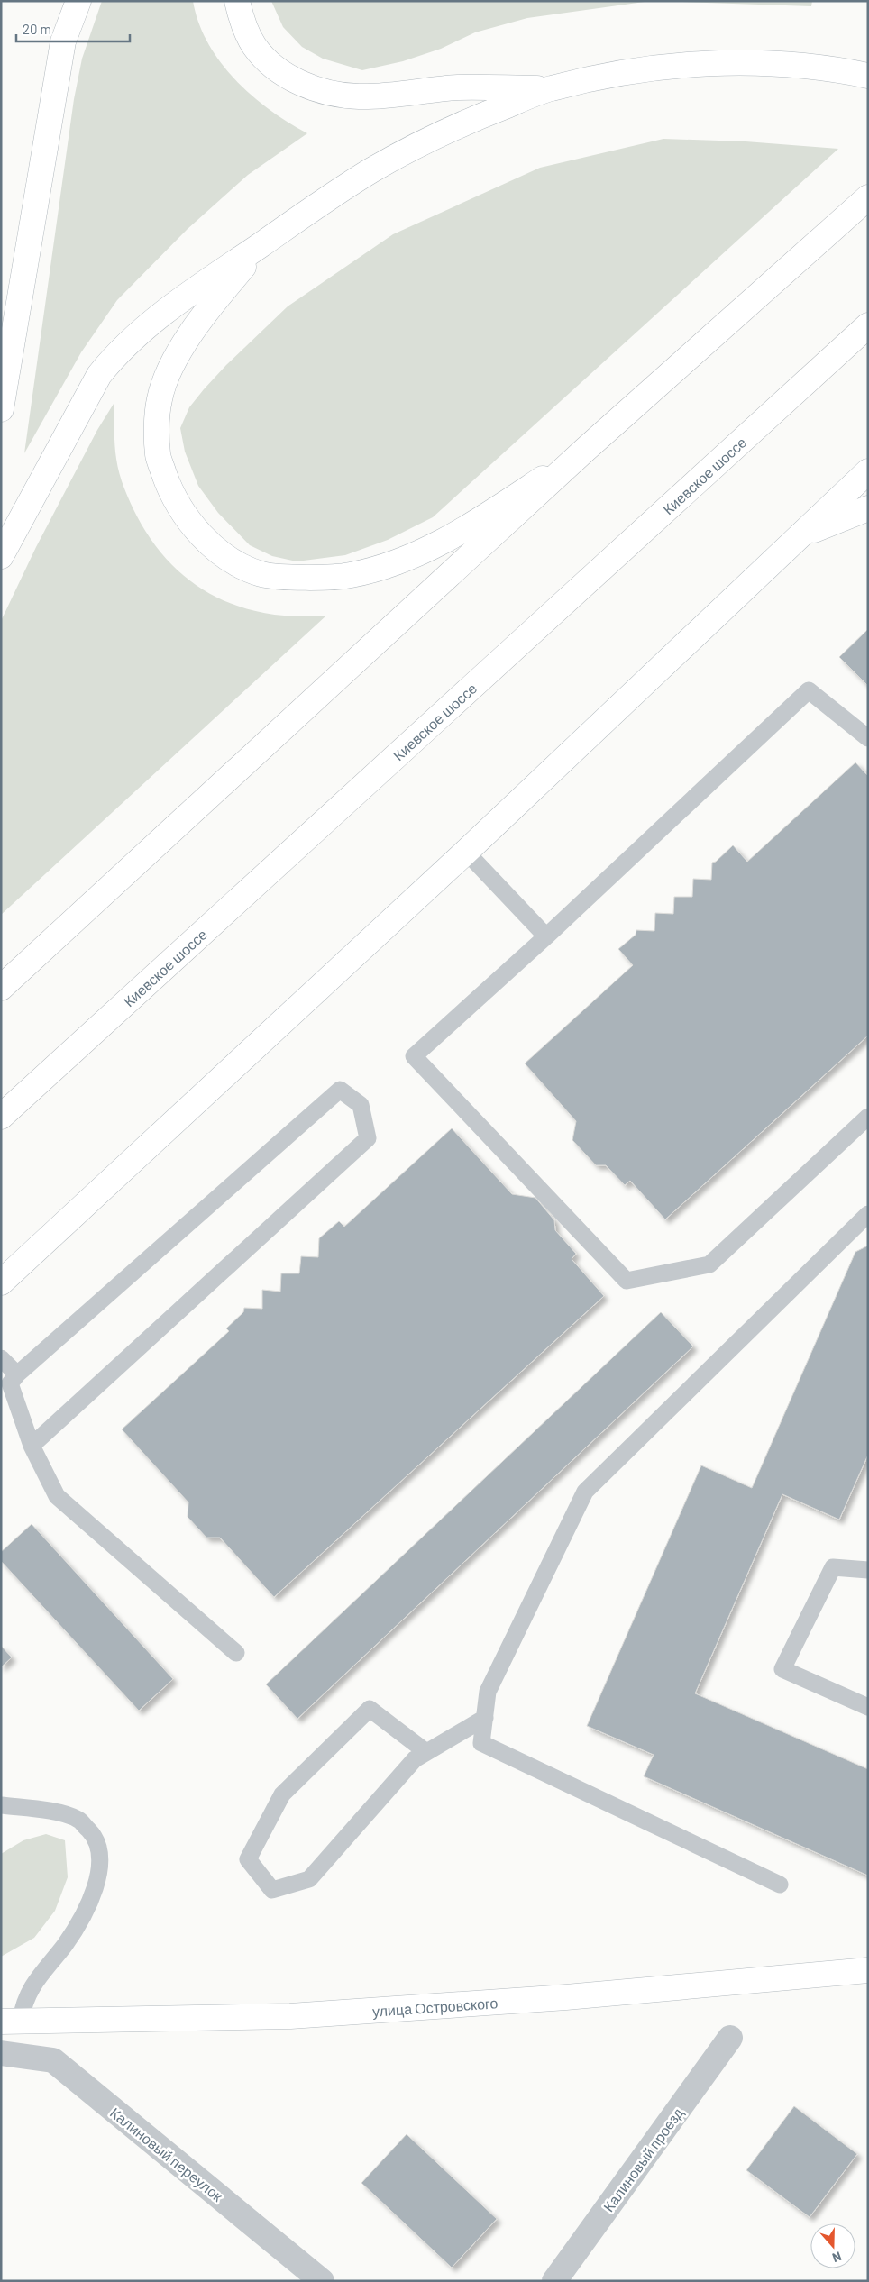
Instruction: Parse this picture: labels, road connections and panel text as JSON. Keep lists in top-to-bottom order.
{
  "streets": {
    "main road": ["Киевское шоссе", "улица Островского"],
    "street": ["Калиновый переулок", "Калиновый проезд"]
  },
  "scale_bar": "20 m",
  "north": "bottom"
}
